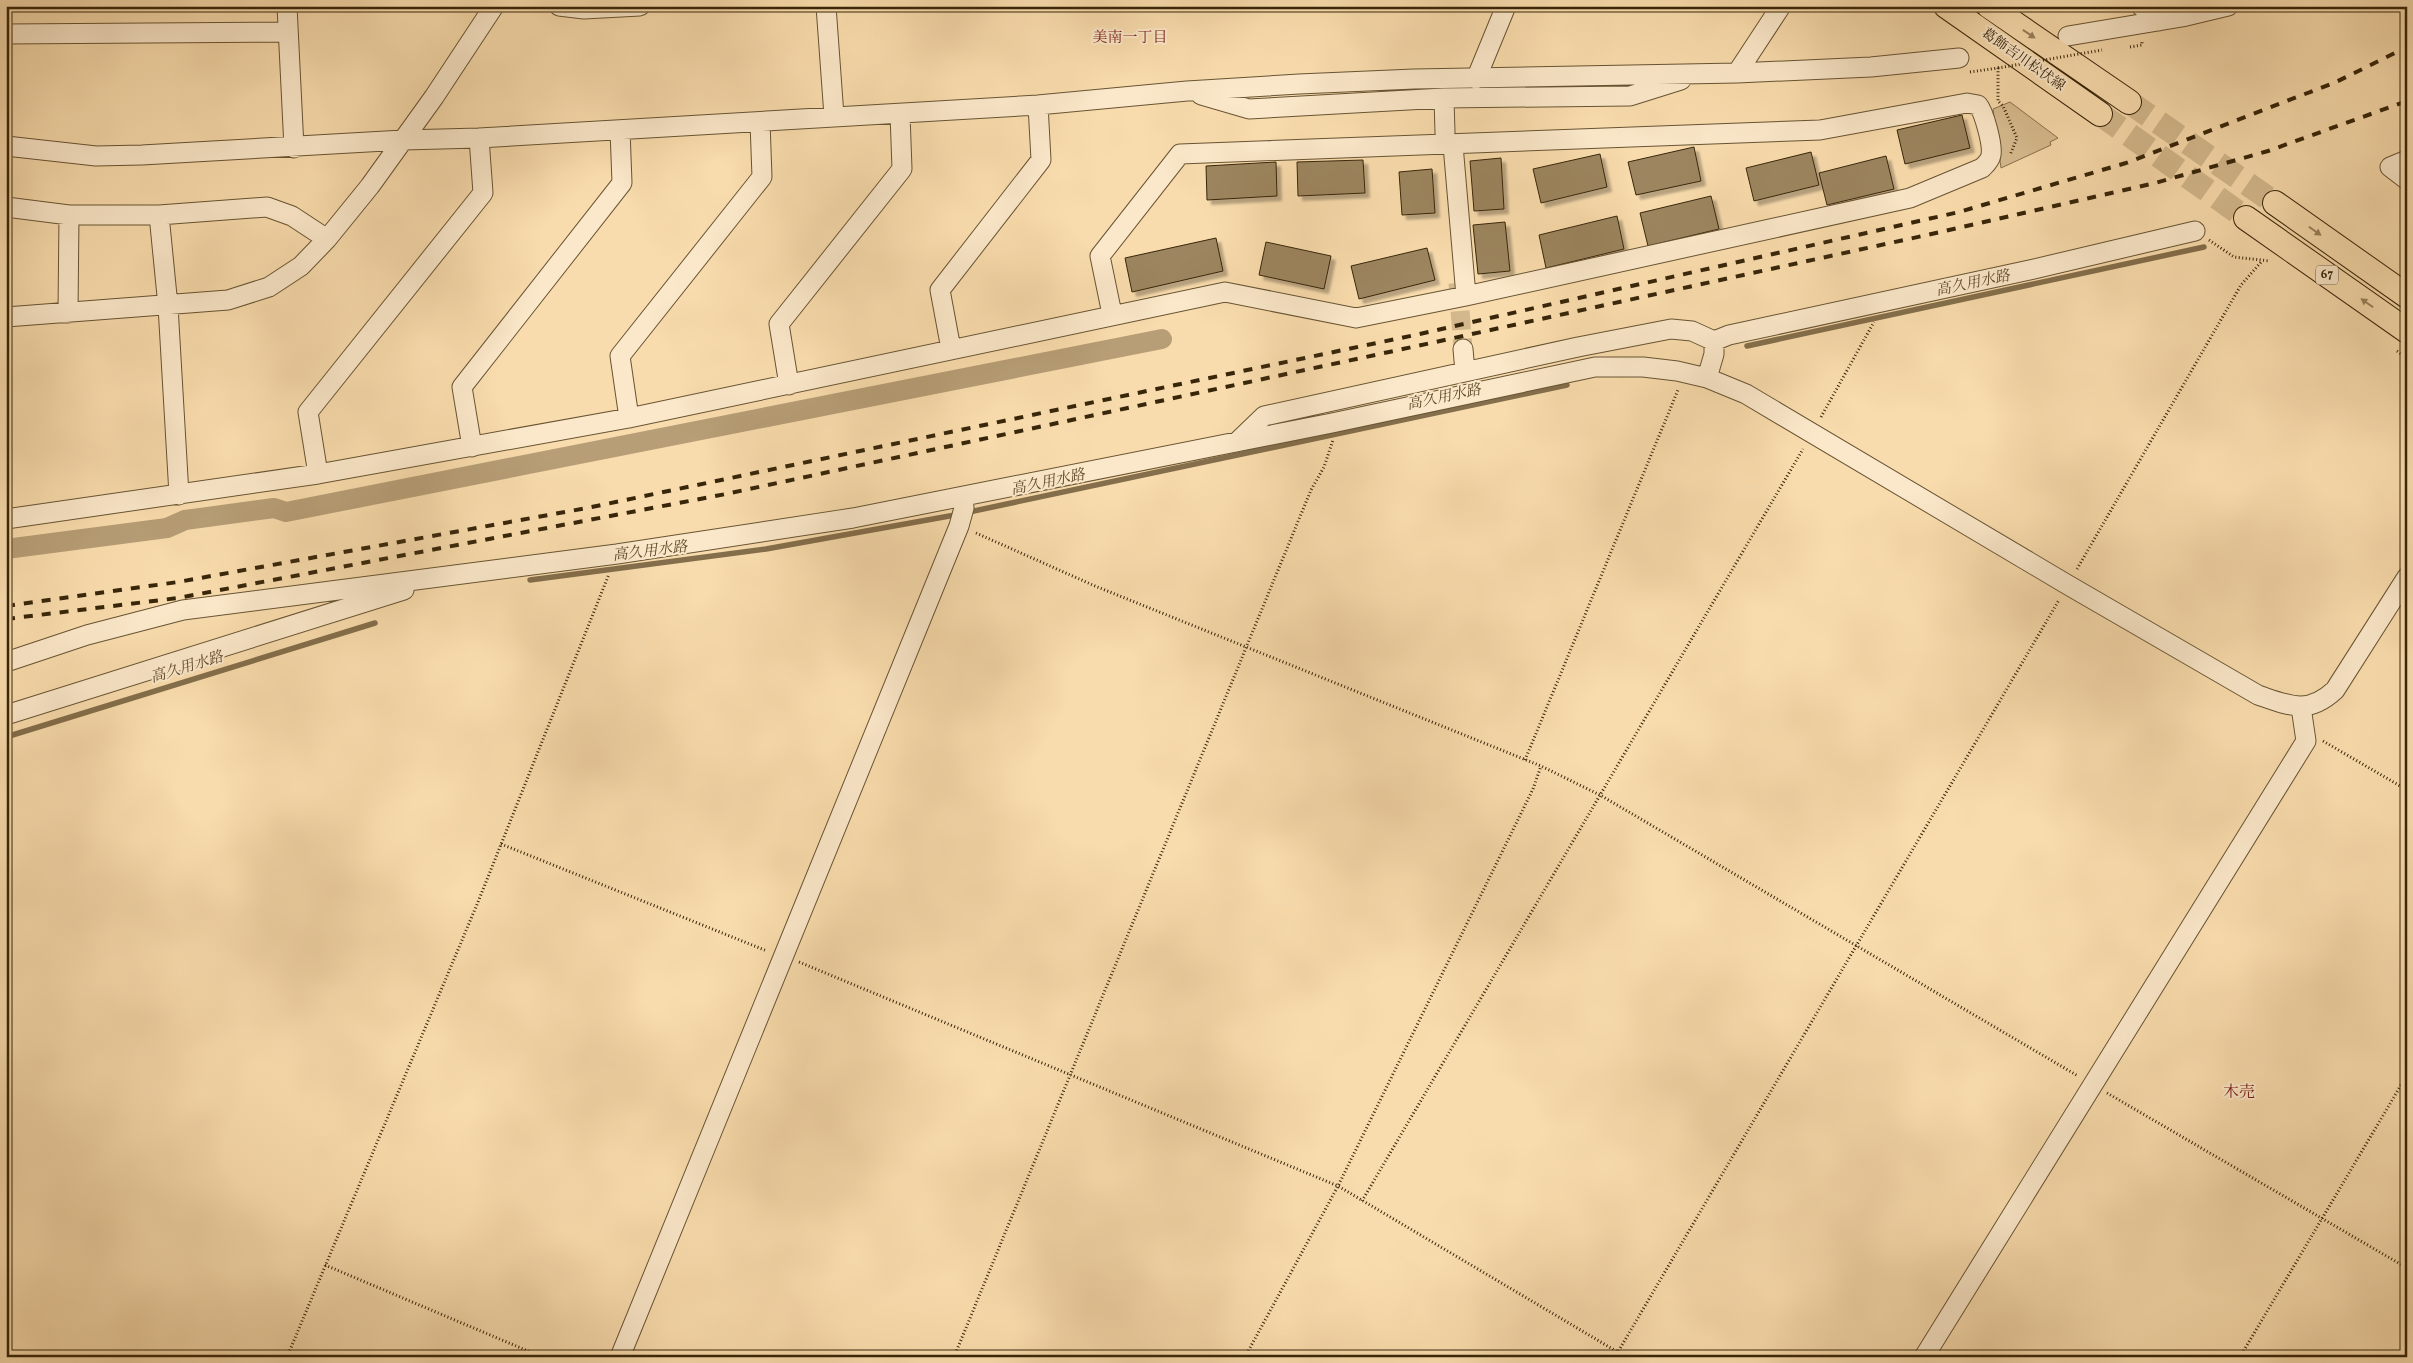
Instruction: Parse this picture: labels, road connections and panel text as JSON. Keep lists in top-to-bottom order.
{
  "streets": {
    "main road": ["葛飾吉川松伏線", "67"]
  },
  "districts": ["美南一丁目", "木売"],
  "water": ["高久用水路"]
}
